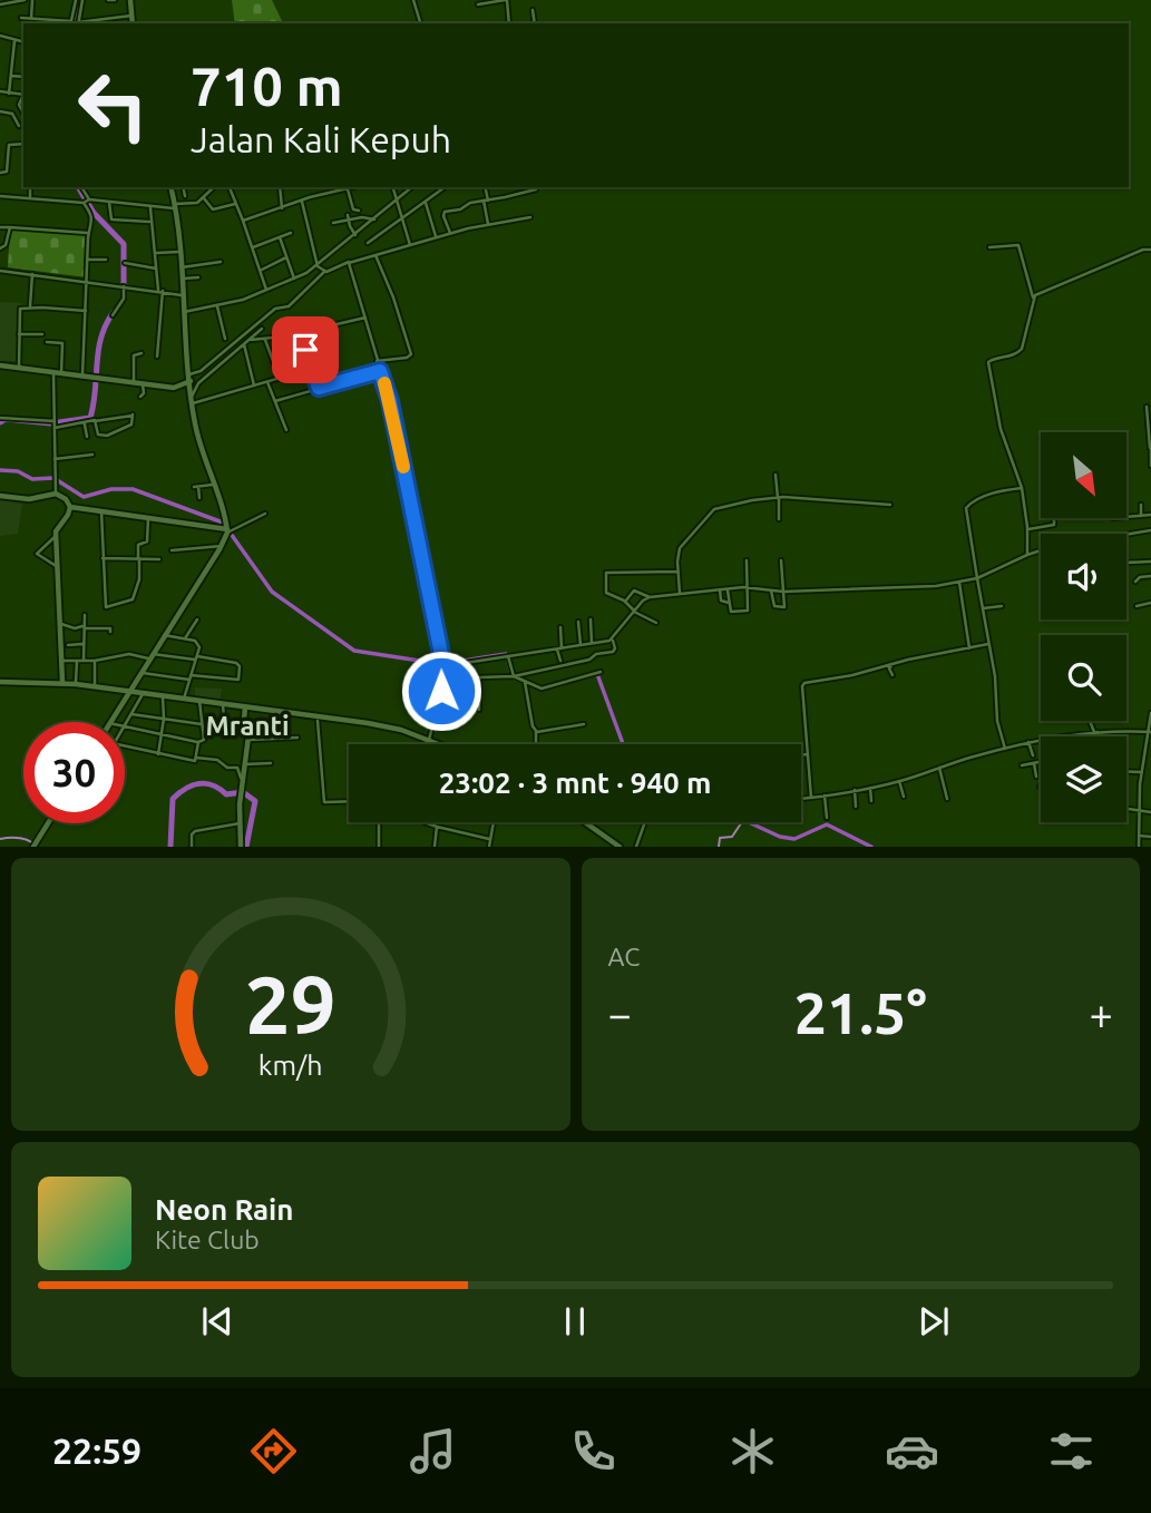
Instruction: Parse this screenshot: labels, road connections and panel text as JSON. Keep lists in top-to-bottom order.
{
  "districts": ["Mranti"],
  "north": "bottom right",
  "page": {
    "turn": ["710 m", "Jalan Kali Kepuh"],
    "limit": "30",
    "trip": "23:02 · 3 mnt · 940 m",
    "tile": "AC",
    "heat": ["−", "21.5°", "+"],
    "song": ["Neon Rain", "Kite Club"],
    "tabs": "22:59",
    "gauge": ["29", "km/h"]
  }
}
